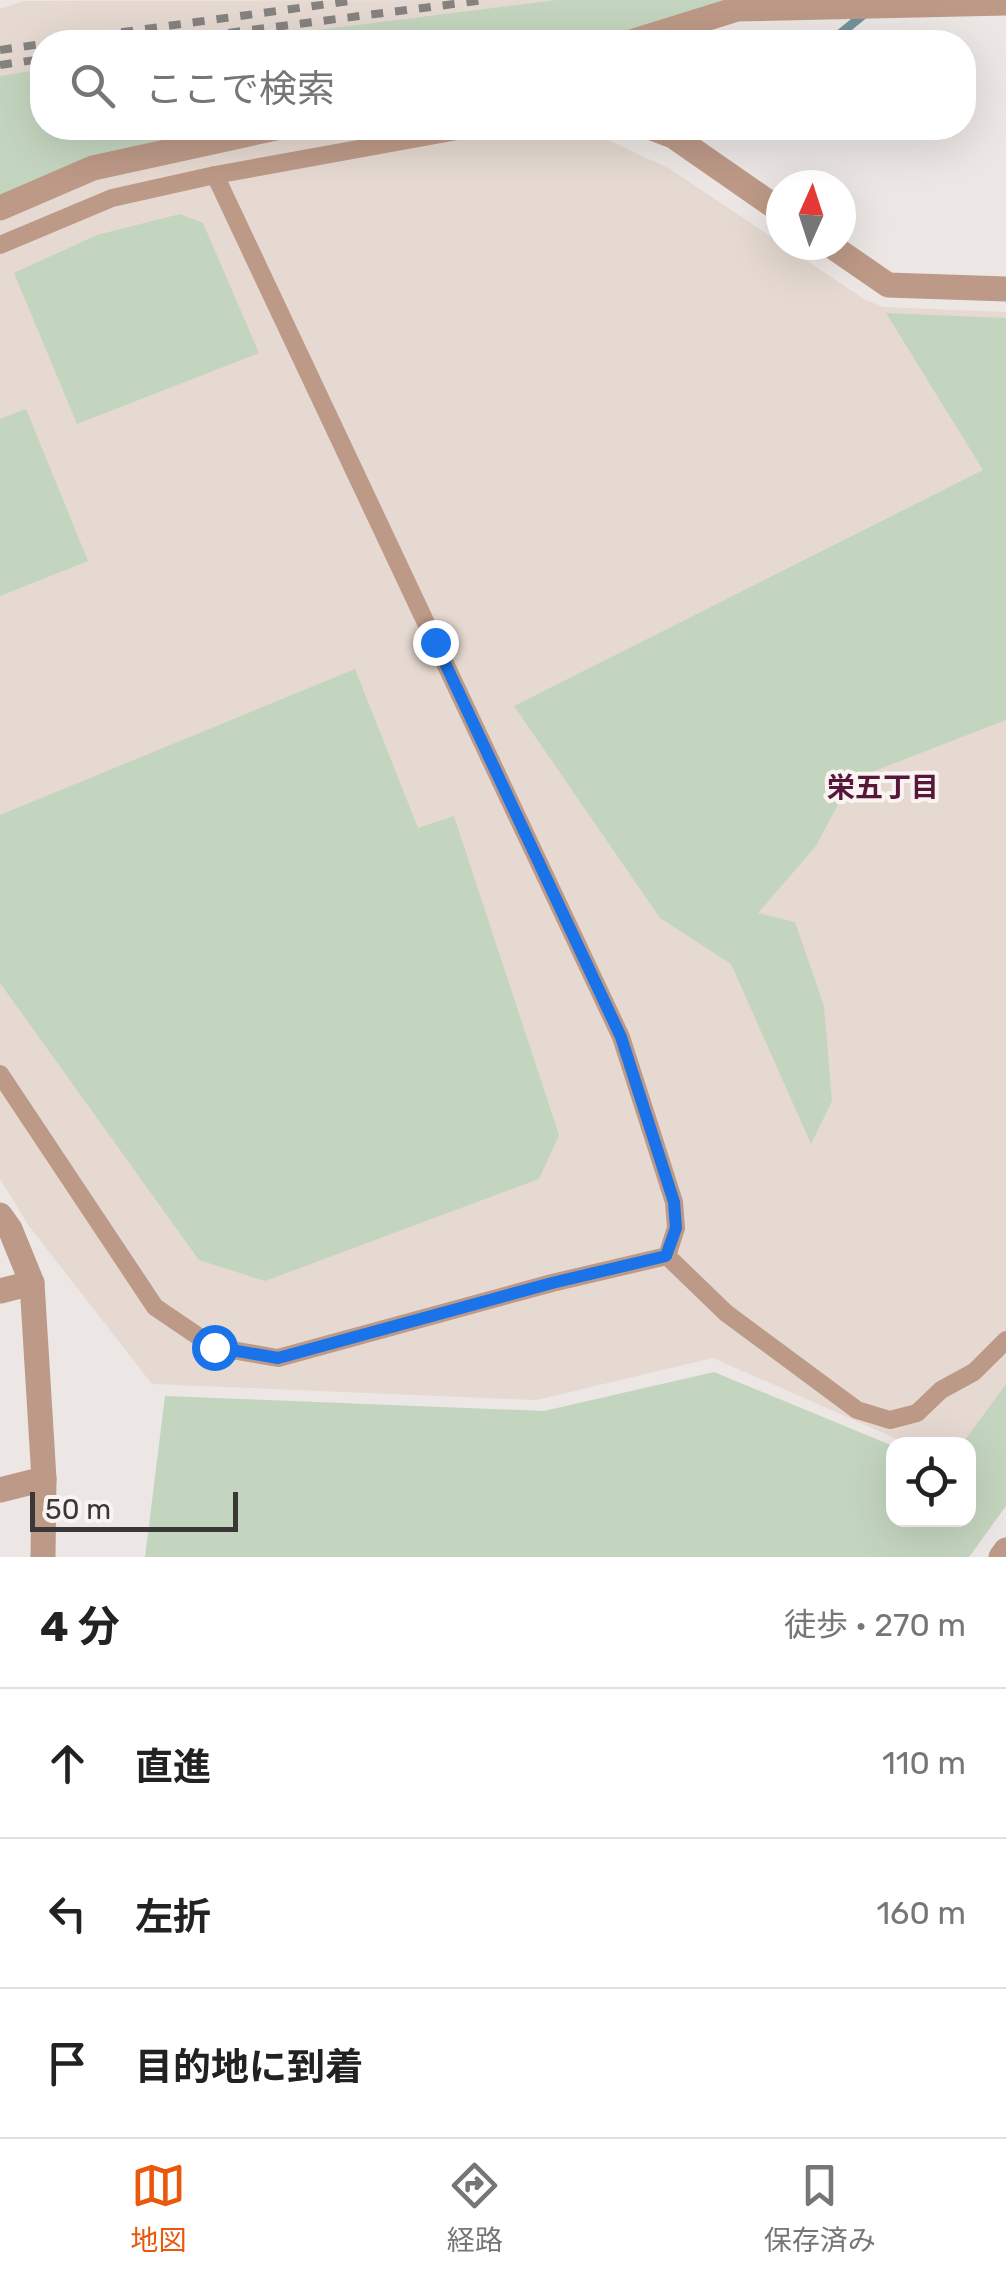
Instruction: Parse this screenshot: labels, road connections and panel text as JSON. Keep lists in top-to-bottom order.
{
  "districts": ["栄五丁目"],
  "scale_bar": "50 m",
  "north": "top",
  "page": {
    "search": "ここで検索",
    "scale": "50 m",
    "heading": ["4 分", "徒歩 · 270 m"],
    "list": [
      ["直進", "110 m"],
      ["左折", "160 m"],
      "目的地に到着"
    ],
    "nav": ["地図", "経路", "保存済み"]
  }
}
